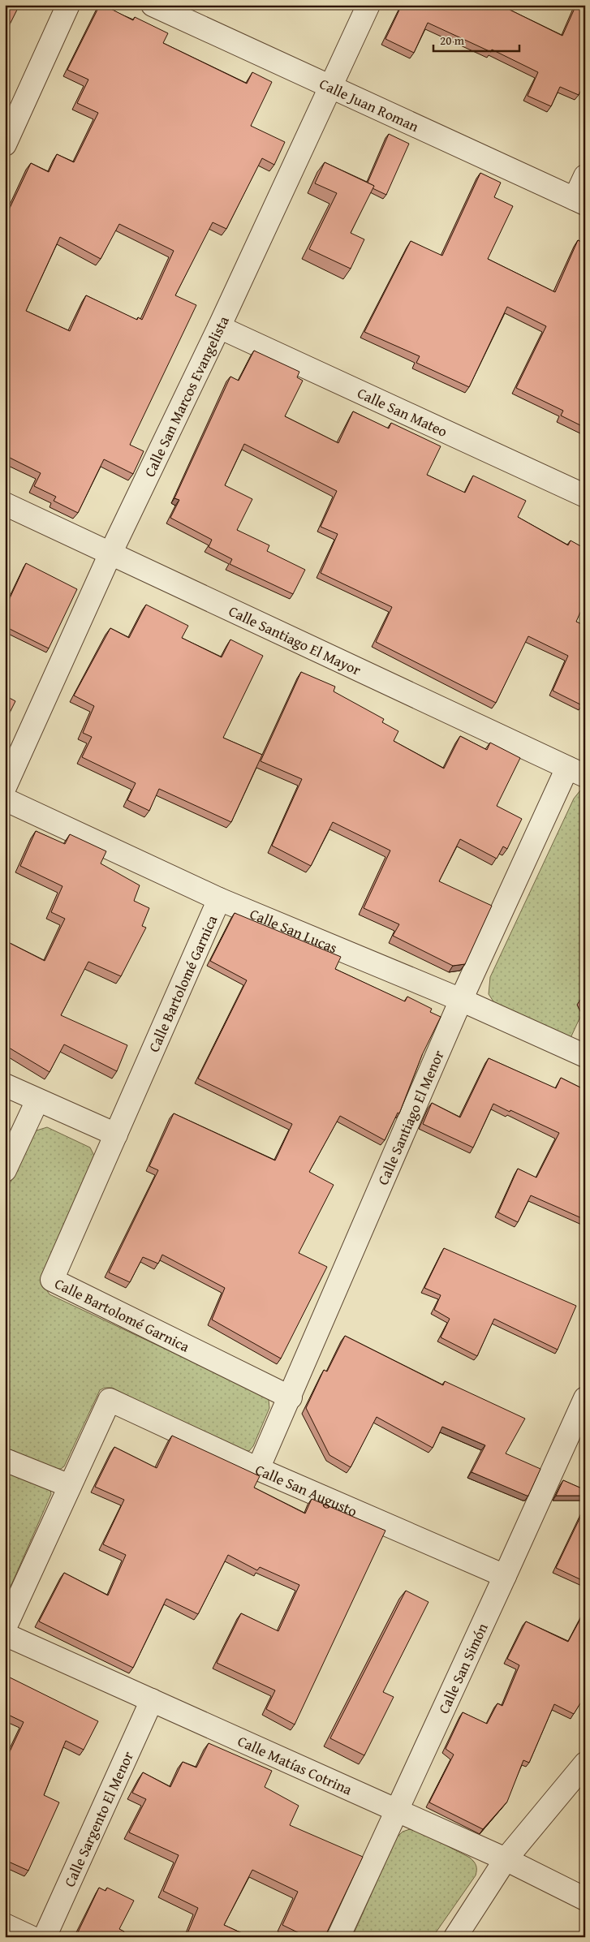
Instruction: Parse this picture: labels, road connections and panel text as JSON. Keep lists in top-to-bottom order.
{
  "streets": {
    "street": [
      "Calle Juan Roman",
      "Calle San Marcos Evangelista",
      "Calle San Mateo",
      "Calle Santiago El Mayor",
      "Calle San Lucas",
      "Calle Bartolomé Garnica",
      "Calle Santiago El Menor",
      "Calle San Augusto",
      "Calle San Simón",
      "Calle Matías Cotrina",
      "Calle Sargento El Menor"
    ]
  },
  "crossings": [
    ["Calle Juan Roman", "Calle San Marcos Evangelista"],
    ["Calle San Marcos Evangelista", "Calle San Mateo"],
    ["Calle San Marcos Evangelista", "Calle Santiago El Mayor"],
    ["Calle Santiago El Mayor", "Calle Santiago El Menor"],
    ["Calle San Lucas", "Calle Bartolomé Garnica"],
    ["Calle San Lucas", "Calle Santiago El Menor"],
    ["Calle Bartolomé Garnica", "Calle Santiago El Menor"],
    ["Calle Santiago El Menor", "Calle San Augusto"],
    ["Calle San Augusto", "Calle San Simón"],
    ["Calle San Simón", "Calle Matías Cotrina"],
    ["Calle Matías Cotrina", "Calle Sargento El Menor"]
  ],
  "scale_bar": "20 m"
}
